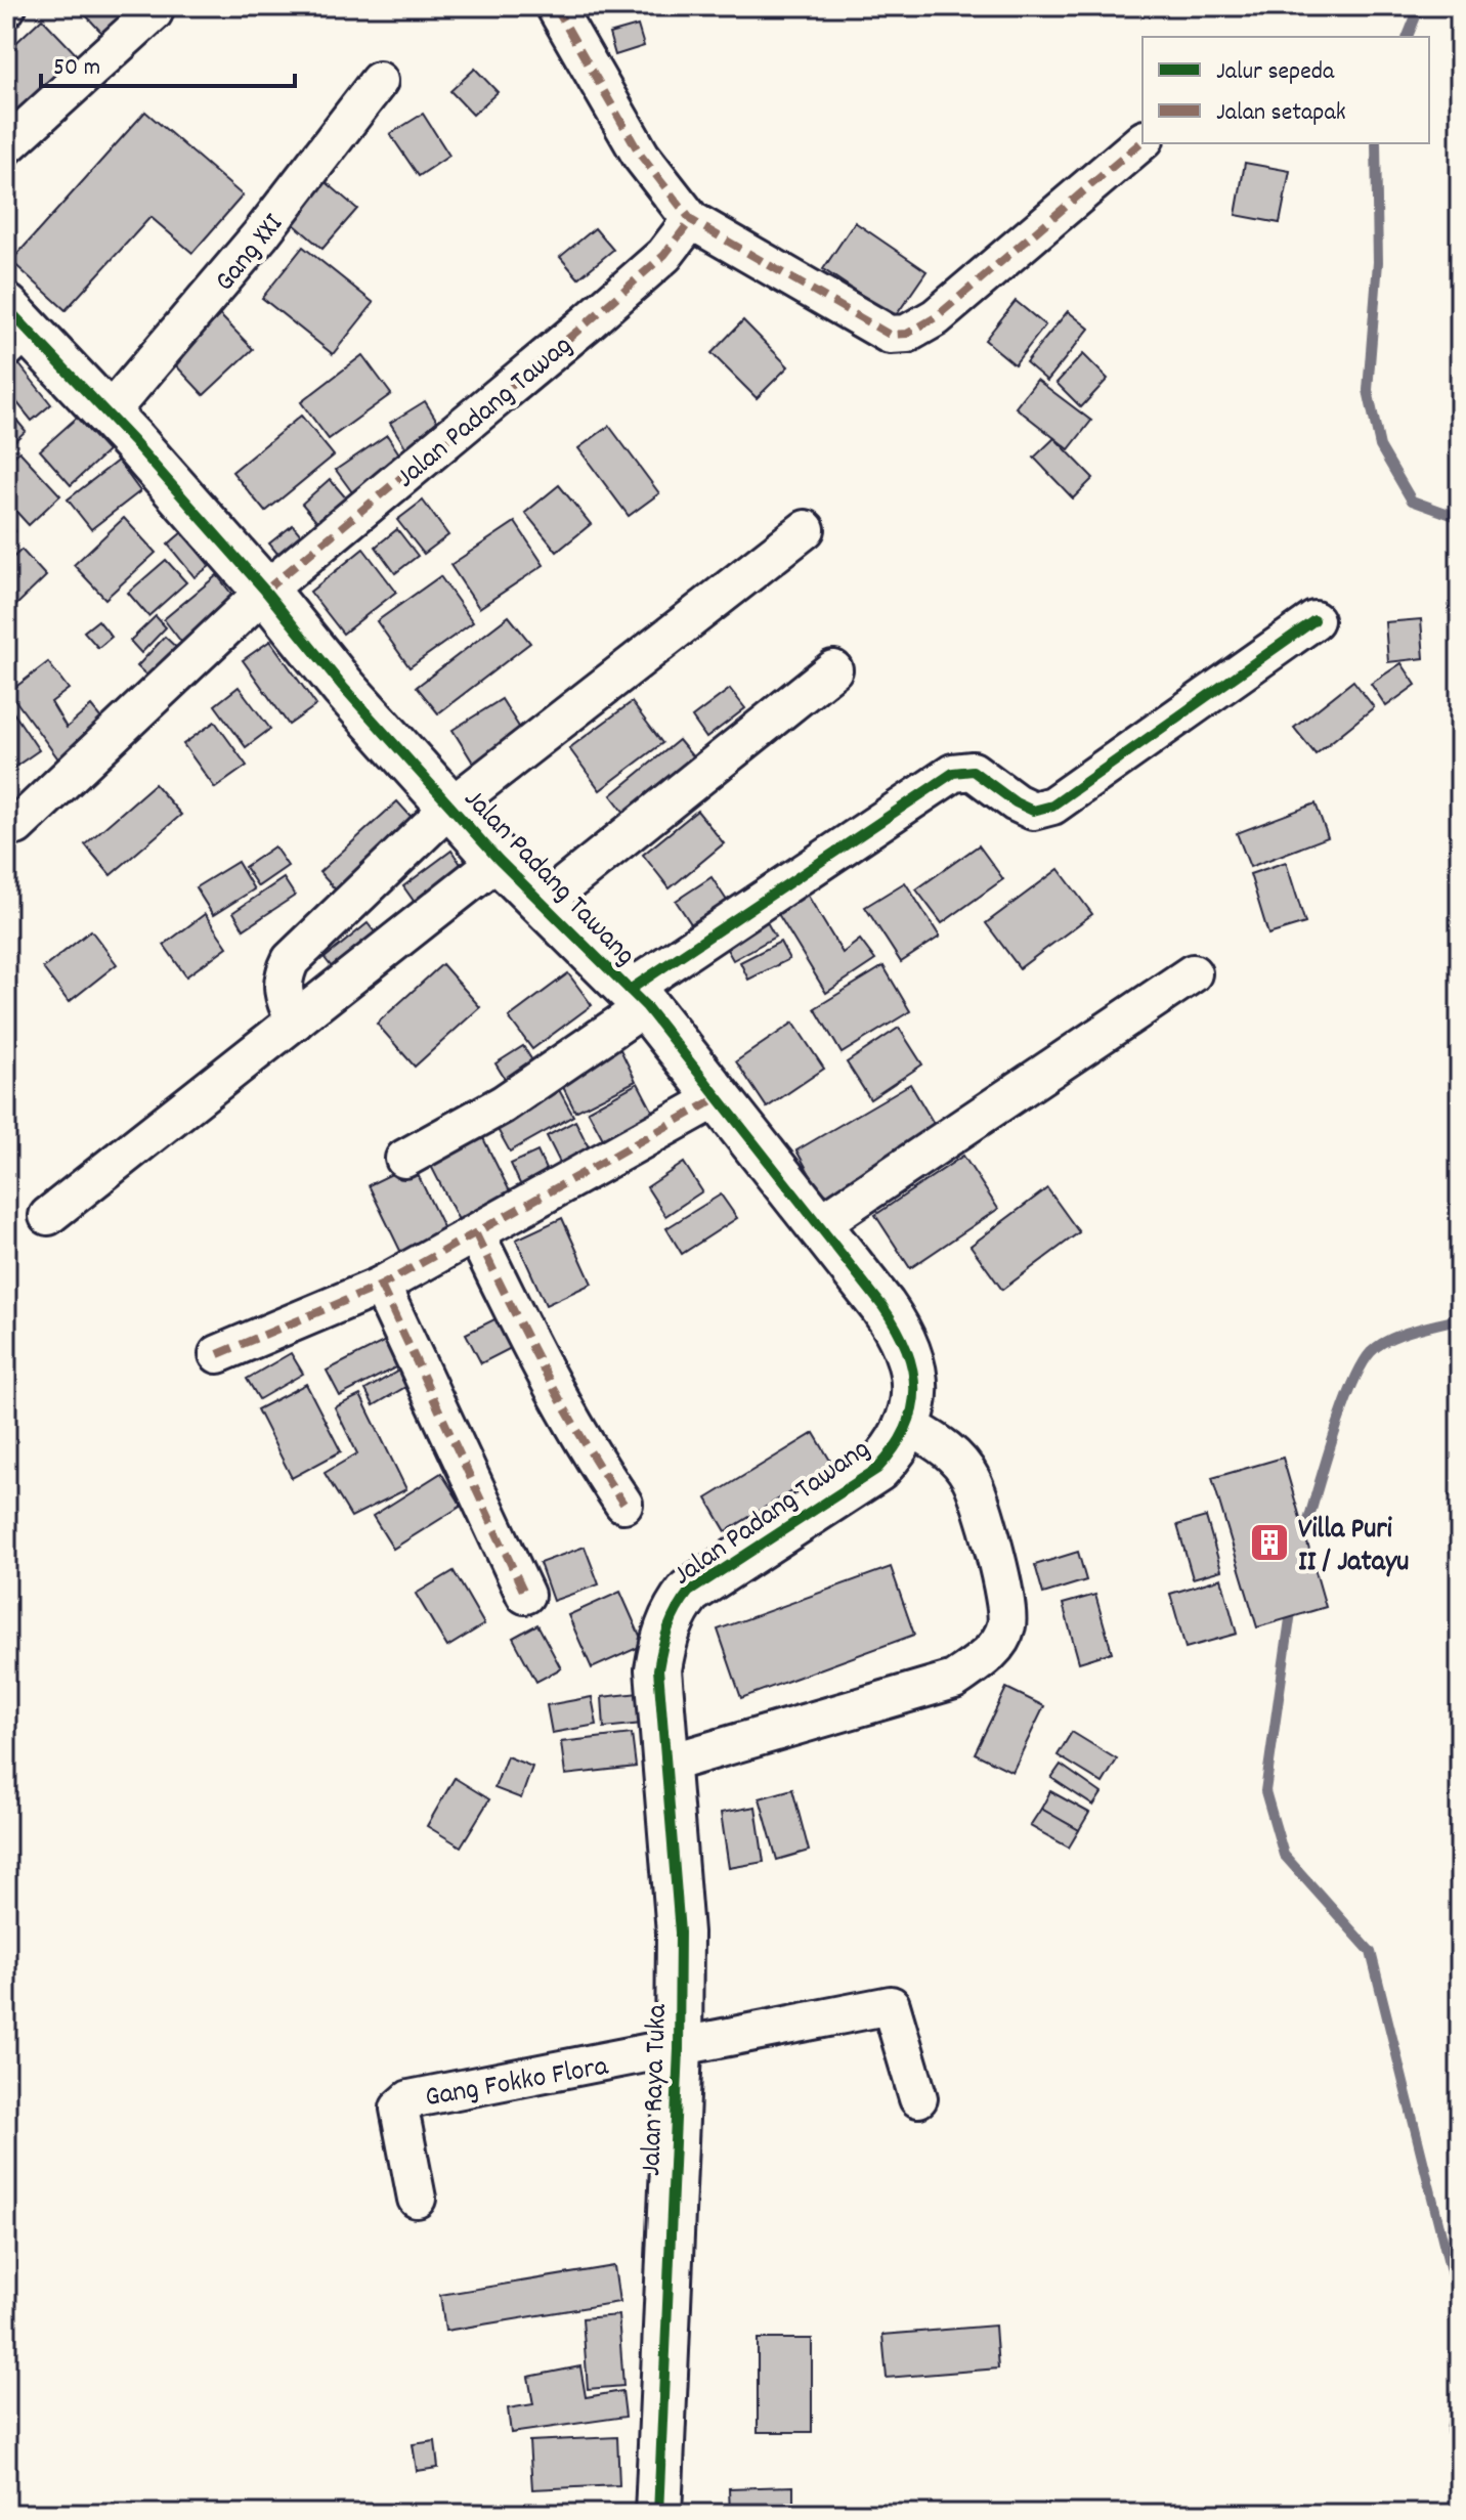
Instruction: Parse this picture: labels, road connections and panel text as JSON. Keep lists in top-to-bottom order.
{
  "streets": {
    "street": [
      "Gang XXI",
      "Jalan Padang Tawag",
      "Jalan Padang Tawang",
      "Gang Fokko Flora",
      "Jalan Raya Tuka"
    ]
  },
  "crossings": [
    ["Gang XXI", "Jalan Padang Tawang"],
    ["Jalan Padang Tawag", "Jalan Padang Tawang"],
    ["Jalan Padang Tawang", "Jalan Raya Tuka"],
    ["Gang Fokko Flora", "Jalan Raya Tuka"]
  ],
  "places": {
    "building": ["Villa Puri II / Jatayu"]
  },
  "legend": ["Jalur sepeda", "Jalan setapak"],
  "scale_bar": "50 m"
}
